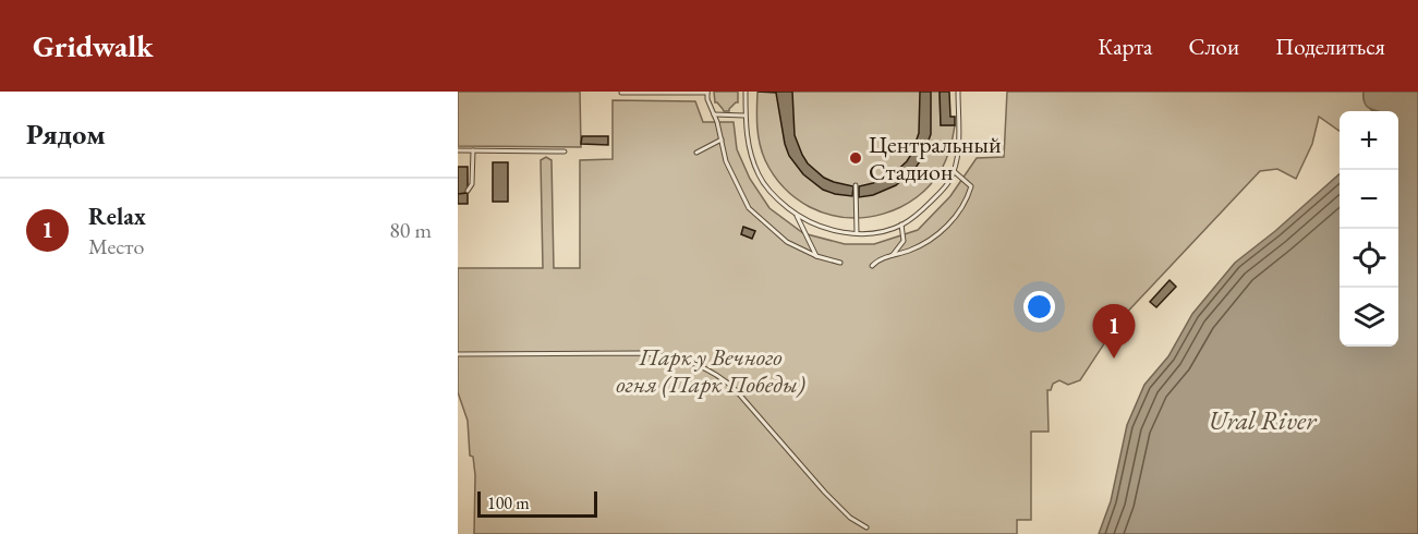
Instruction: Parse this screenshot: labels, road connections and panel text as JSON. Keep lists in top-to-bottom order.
{
  "water": ["Ural River"],
  "parks": ["Парк у Вечного огня (Парк Победы)"],
  "places": ["Центральный Стадион"],
  "scale_bar": "100 m",
  "page": {
    "header": "Gridwalk",
    "nav": ["Карта", "Слои", "Поделиться"],
    "heading": "Рядом",
    "map_buttons": ["+", "−"],
    "list": [
      {
        "mark": "1",
        "name": "Relax",
        "note": "Место",
        "value": "80 m"
      }
    ],
    "pins": "1",
    "scale": "100 m"
  }
}
